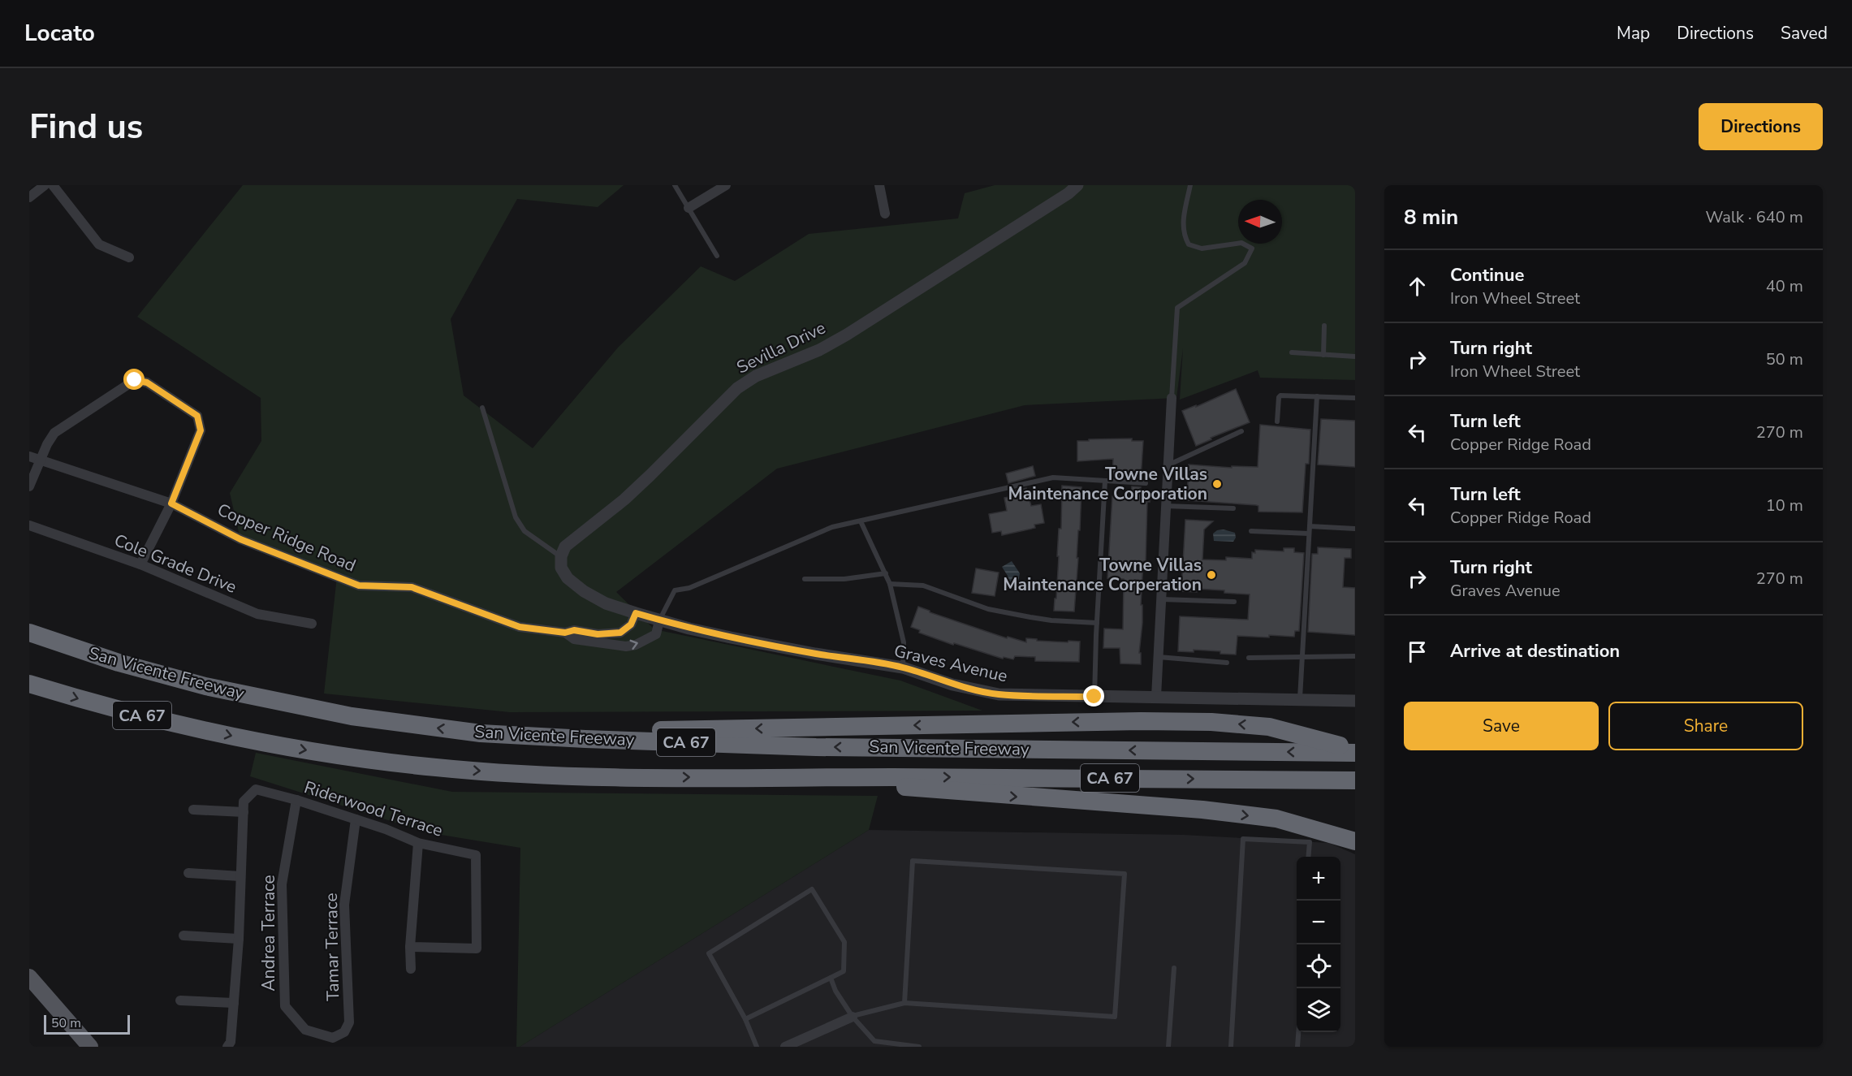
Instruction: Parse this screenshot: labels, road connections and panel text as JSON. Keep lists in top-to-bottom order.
{
  "streets": {
    "highway": ["San Vicente Freeway", "CA 67"],
    "street": [
      "Sevilla Drive",
      "Copper Ridge Road",
      "Cole Grade Drive",
      "Graves Avenue",
      "Riderwood Terrace",
      "Andrea Terrace",
      "Tamar Terrace"
    ]
  },
  "crossings": [
    ["Copper Ridge Road", "Graves Avenue"],
    ["Riderwood Terrace", "Andrea Terrace"],
    ["Riderwood Terrace", "Tamar Terrace"],
    ["Andrea Terrace", "Tamar Terrace"]
  ],
  "places": ["Towne Villas Maintenance Corporation", "Towne Villas Maintenance Corperation"],
  "scale_bar": "50 m",
  "north": "left",
  "page": {
    "header": "Locato",
    "nav": ["Map", "Directions", "Saved"],
    "buttons": [
      "Directions",
      ["Save", "Share"]
    ],
    "title": "Find us",
    "heading": ["8 min", "Walk · 640 m"],
    "list": [
      ["Continue", "Iron Wheel Street", "40 m"],
      ["Turn right", "Iron Wheel Street", "50 m"],
      ["Turn left", "Copper Ridge Road", "270 m"],
      ["Turn left", "Copper Ridge Road", "10 m"],
      ["Turn right", "Graves Avenue", "270 m"],
      "Arrive at destination"
    ],
    "map_buttons": ["+", "−"],
    "scale": "50 m"
  }
}
